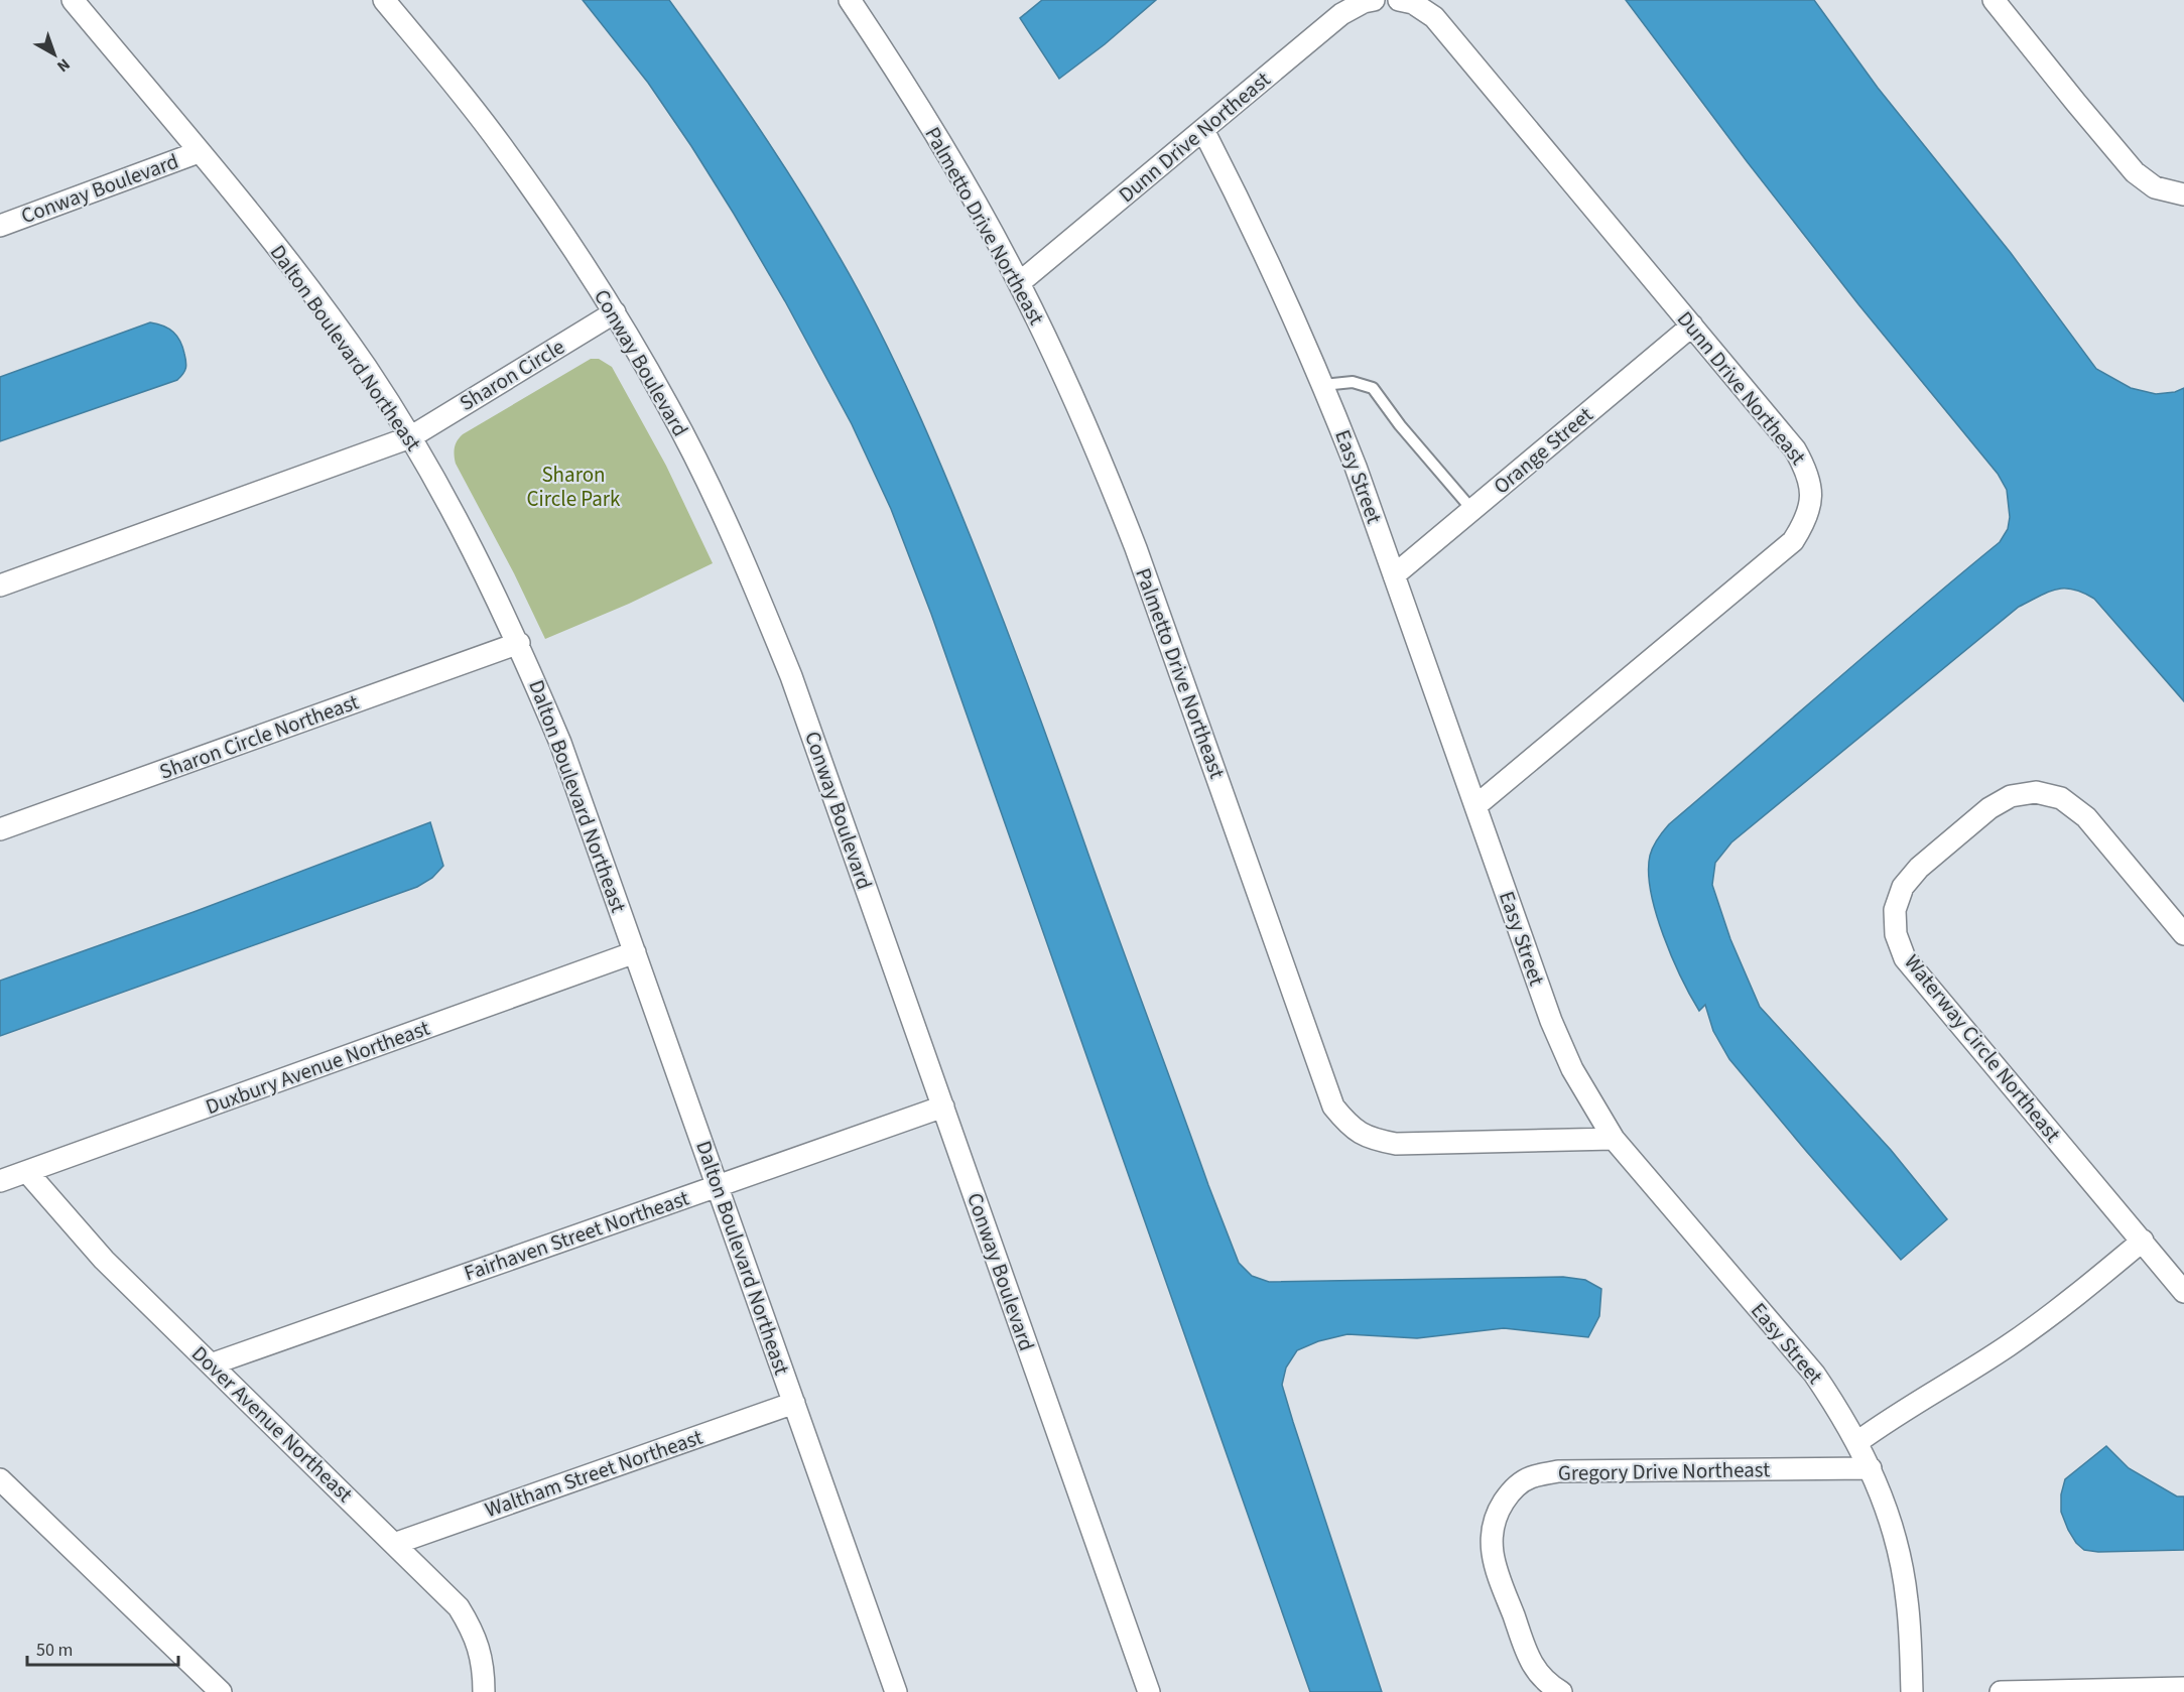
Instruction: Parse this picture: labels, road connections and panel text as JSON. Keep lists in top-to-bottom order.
{
  "streets": {
    "street": [
      "Dunn Drive Northeast",
      "Conway Boulevard",
      "Palmetto Drive Northeast",
      "Dalton Boulevard Northeast",
      "Sharon Circle",
      "Orange Street",
      "Easy Street",
      "Sharon Circle Northeast",
      "Waterway Circle Northeast",
      "Duxbury Avenue Northeast",
      "Fairhaven Street Northeast",
      "Dover Avenue Northeast",
      "Gregory Drive Northeast",
      "Waltham Street Northeast"
    ]
  },
  "crossings": [
    ["Dunn Drive Northeast", "Palmetto Drive Northeast"],
    ["Dunn Drive Northeast", "Orange Street"],
    ["Dunn Drive Northeast", "Easy Street"],
    ["Conway Boulevard", "Dalton Boulevard Northeast"],
    ["Conway Boulevard", "Sharon Circle"],
    ["Conway Boulevard", "Fairhaven Street Northeast"],
    ["Palmetto Drive Northeast", "Easy Street"],
    ["Dalton Boulevard Northeast", "Sharon Circle"],
    ["Dalton Boulevard Northeast", "Sharon Circle Northeast"],
    ["Dalton Boulevard Northeast", "Duxbury Avenue Northeast"],
    ["Dalton Boulevard Northeast", "Fairhaven Street Northeast"],
    ["Dalton Boulevard Northeast", "Waltham Street Northeast"],
    ["Orange Street", "Easy Street"],
    ["Easy Street", "Gregory Drive Northeast"],
    ["Duxbury Avenue Northeast", "Dover Avenue Northeast"],
    ["Fairhaven Street Northeast", "Dover Avenue Northeast"],
    ["Dover Avenue Northeast", "Waltham Street Northeast"]
  ],
  "parks": ["Sharon Circle Park"],
  "scale_bar": "50 m",
  "north": "bottom right"
}
